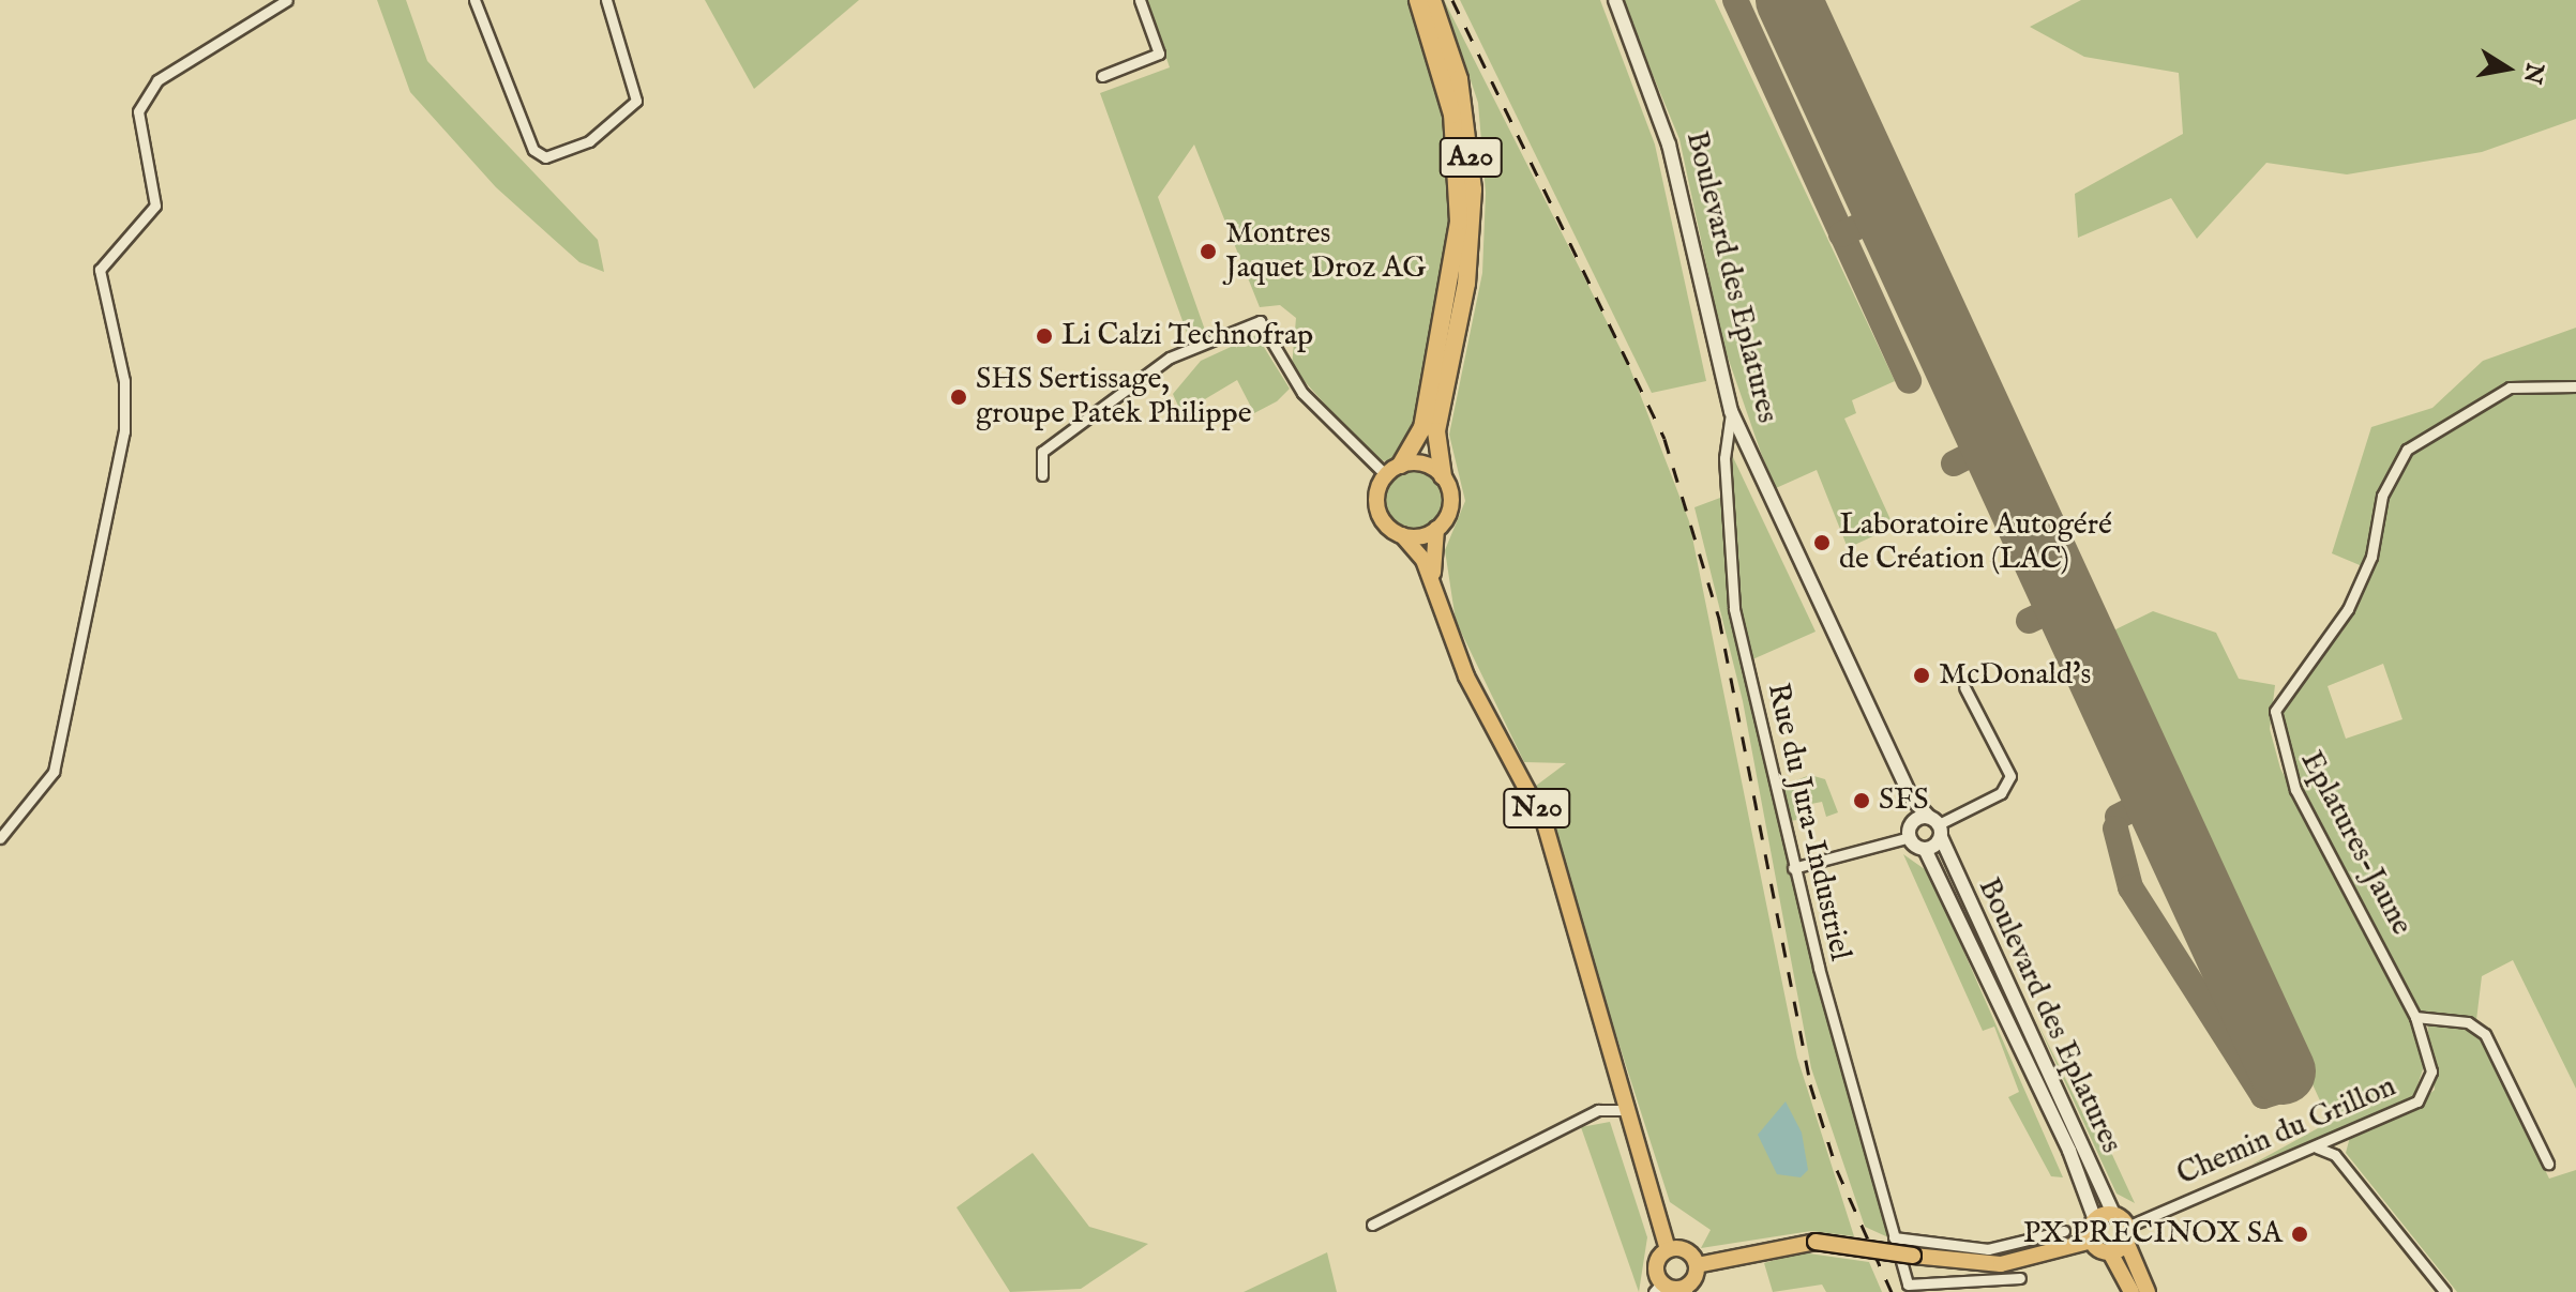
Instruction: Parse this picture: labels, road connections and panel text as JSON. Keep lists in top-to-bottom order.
{
  "streets": {
    "highway": ["A20"],
    "main road": ["Boulevard des Eplatures", "N20"],
    "street": ["Rue du Jura-Industriel", "Eplatures-Jaune", "Chemin du Grillon"]
  },
  "crossings": [
    ["A20", "N20"],
    ["Boulevard des Eplatures", "Rue du Jura-Industriel"],
    ["Eplatures-Jaune", "Chemin du Grillon"]
  ],
  "places": [
    "Montres Jaquet Droz AG",
    "Li Calzi Technofrap",
    "SHS Sertissage, groupe Patek Philippe",
    "Laboratoire Autogéré de Création (LAC)",
    "McDonald's",
    "SFS",
    "PX PRECINOX SA"
  ],
  "north": "right"
}
